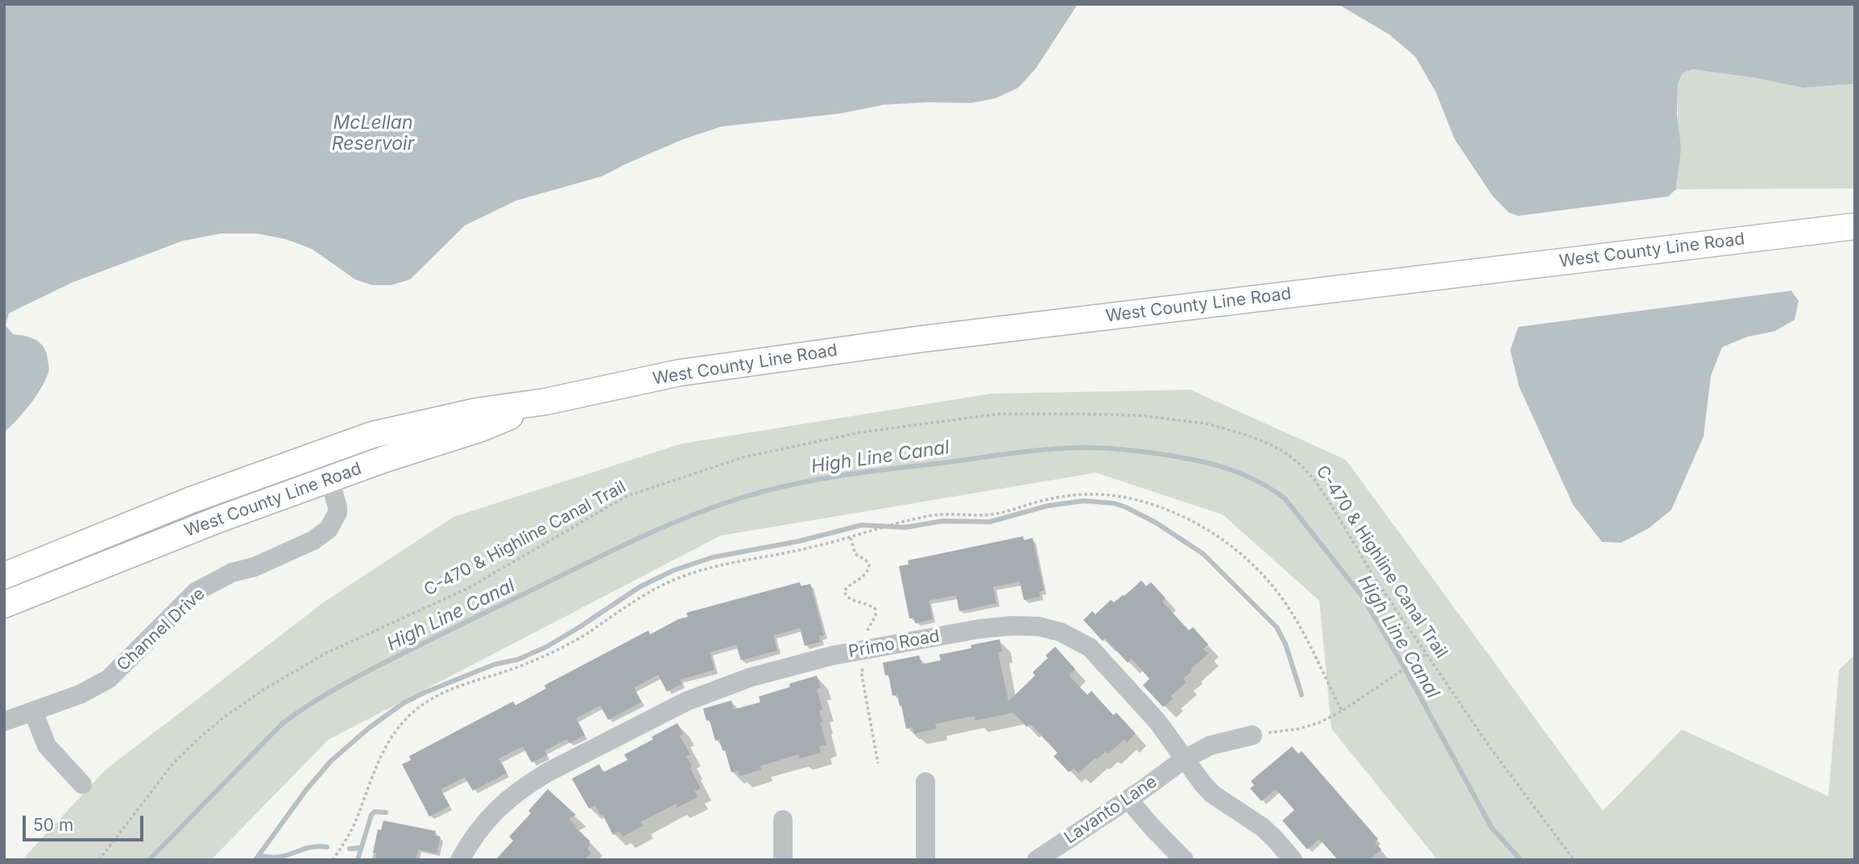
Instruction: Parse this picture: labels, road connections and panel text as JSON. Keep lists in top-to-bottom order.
{
  "streets": {
    "main road": ["West County Line Road"],
    "street": ["Channel Drive", "Primo Road", "Lavanto Lane"],
    "path": ["C-470 & Highline Canal Trail"]
  },
  "crossings": [
    ["West County Line Road", "Channel Drive"],
    ["Primo Road", "Lavanto Lane"]
  ],
  "water": ["McLellan Reservoir", "High Line Canal"],
  "scale_bar": "50 m"
}
